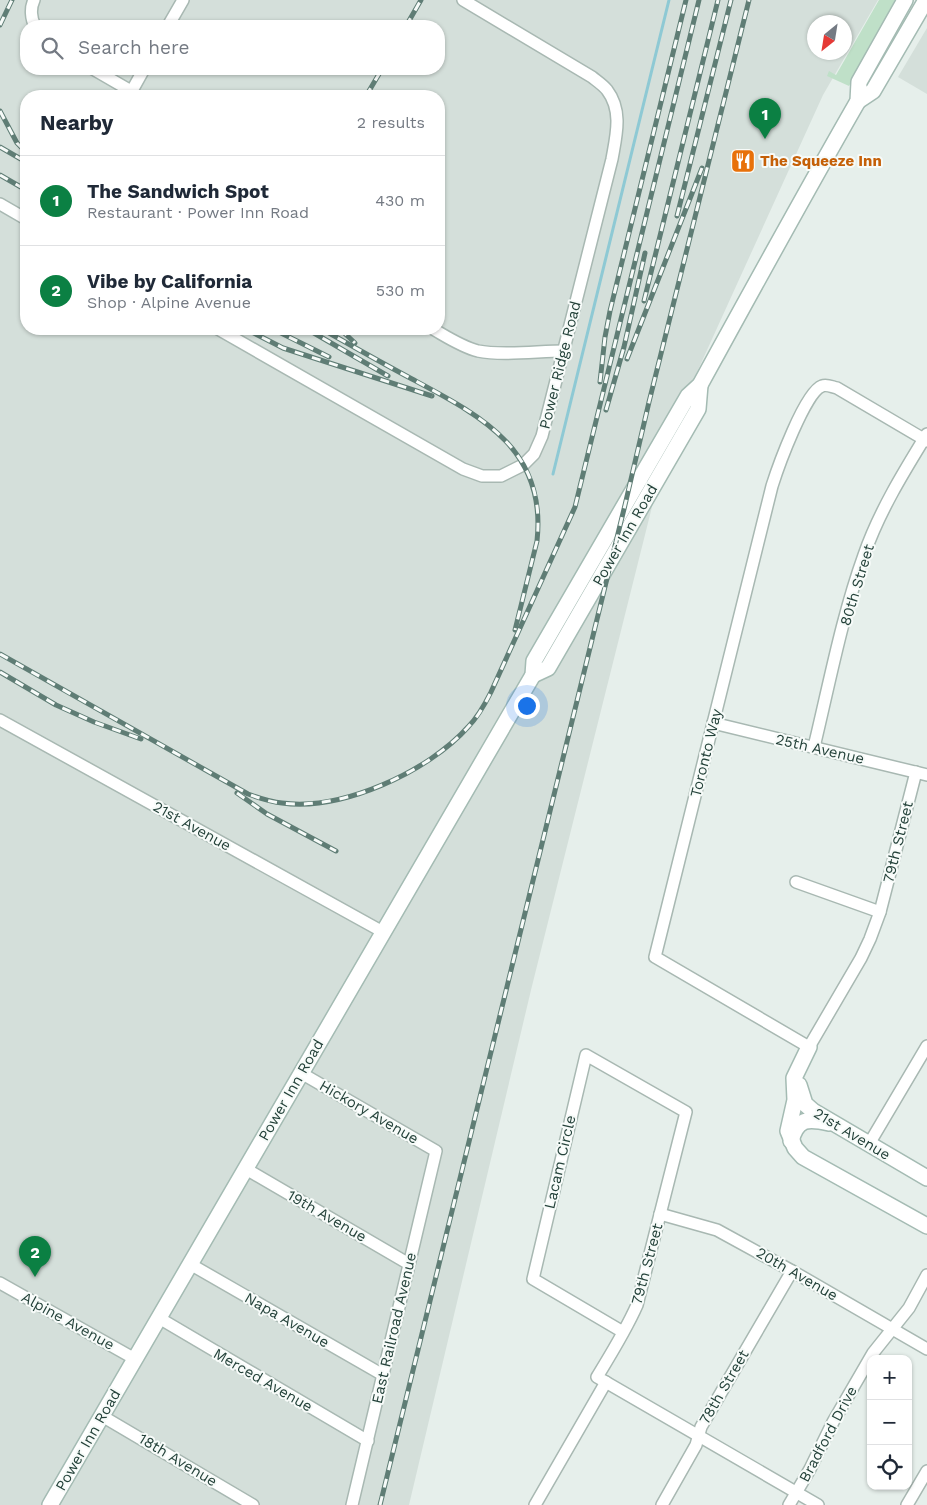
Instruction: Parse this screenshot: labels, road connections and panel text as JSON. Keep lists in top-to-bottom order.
{
  "streets": {
    "main road": ["Power Inn Road", "21st Avenue"],
    "street": [
      "Power Ridge Road",
      "80th Street",
      "25th Avenue",
      "Toronto Way",
      "79th Street",
      "Hickory Avenue",
      "Lacam Circle",
      "19th Avenue",
      "20th Avenue",
      "Napa Avenue",
      "Alpine Avenue",
      "East Railroad Avenue",
      "Merced Avenue",
      "78th Street",
      "Bradford Drive",
      "18th Avenue"
    ]
  },
  "crossings": [
    ["Power Inn Road", "21st Avenue"],
    ["Power Inn Road", "Hickory Avenue"],
    ["Power Inn Road", "19th Avenue"],
    ["Power Inn Road", "Napa Avenue"],
    ["Power Inn Road", "Alpine Avenue"],
    ["Power Inn Road", "Merced Avenue"],
    ["Power Inn Road", "18th Avenue"],
    ["80th Street", "25th Avenue"],
    ["80th Street", "Toronto Way"],
    ["25th Avenue", "Toronto Way"],
    ["25th Avenue", "79th Street"],
    ["Toronto Way", "79th Street"],
    ["79th Street", "Lacam Circle"],
    ["79th Street", "20th Avenue"],
    ["Hickory Avenue", "East Railroad Avenue"],
    ["19th Avenue", "East Railroad Avenue"],
    ["20th Avenue", "78th Street"],
    ["20th Avenue", "Bradford Drive"],
    ["Napa Avenue", "East Railroad Avenue"],
    ["East Railroad Avenue", "Merced Avenue"]
  ],
  "places": {
    "restaurant": ["The Squeeze Inn"]
  },
  "north": "bottom left",
  "page": {
    "search": "Search here",
    "heading": ["Nearby", "2 results"],
    "pins": ["1", "2"],
    "list": [
      {
        "mark": "1",
        "name": "The Sandwich Spot",
        "note": "Restaurant · Power Inn Road",
        "value": "430 m"
      },
      {
        "mark": "2",
        "name": "Vibe by California",
        "note": "Shop · Alpine Avenue",
        "value": "530 m"
      }
    ],
    "map_buttons": ["+", "−"]
  }
}
